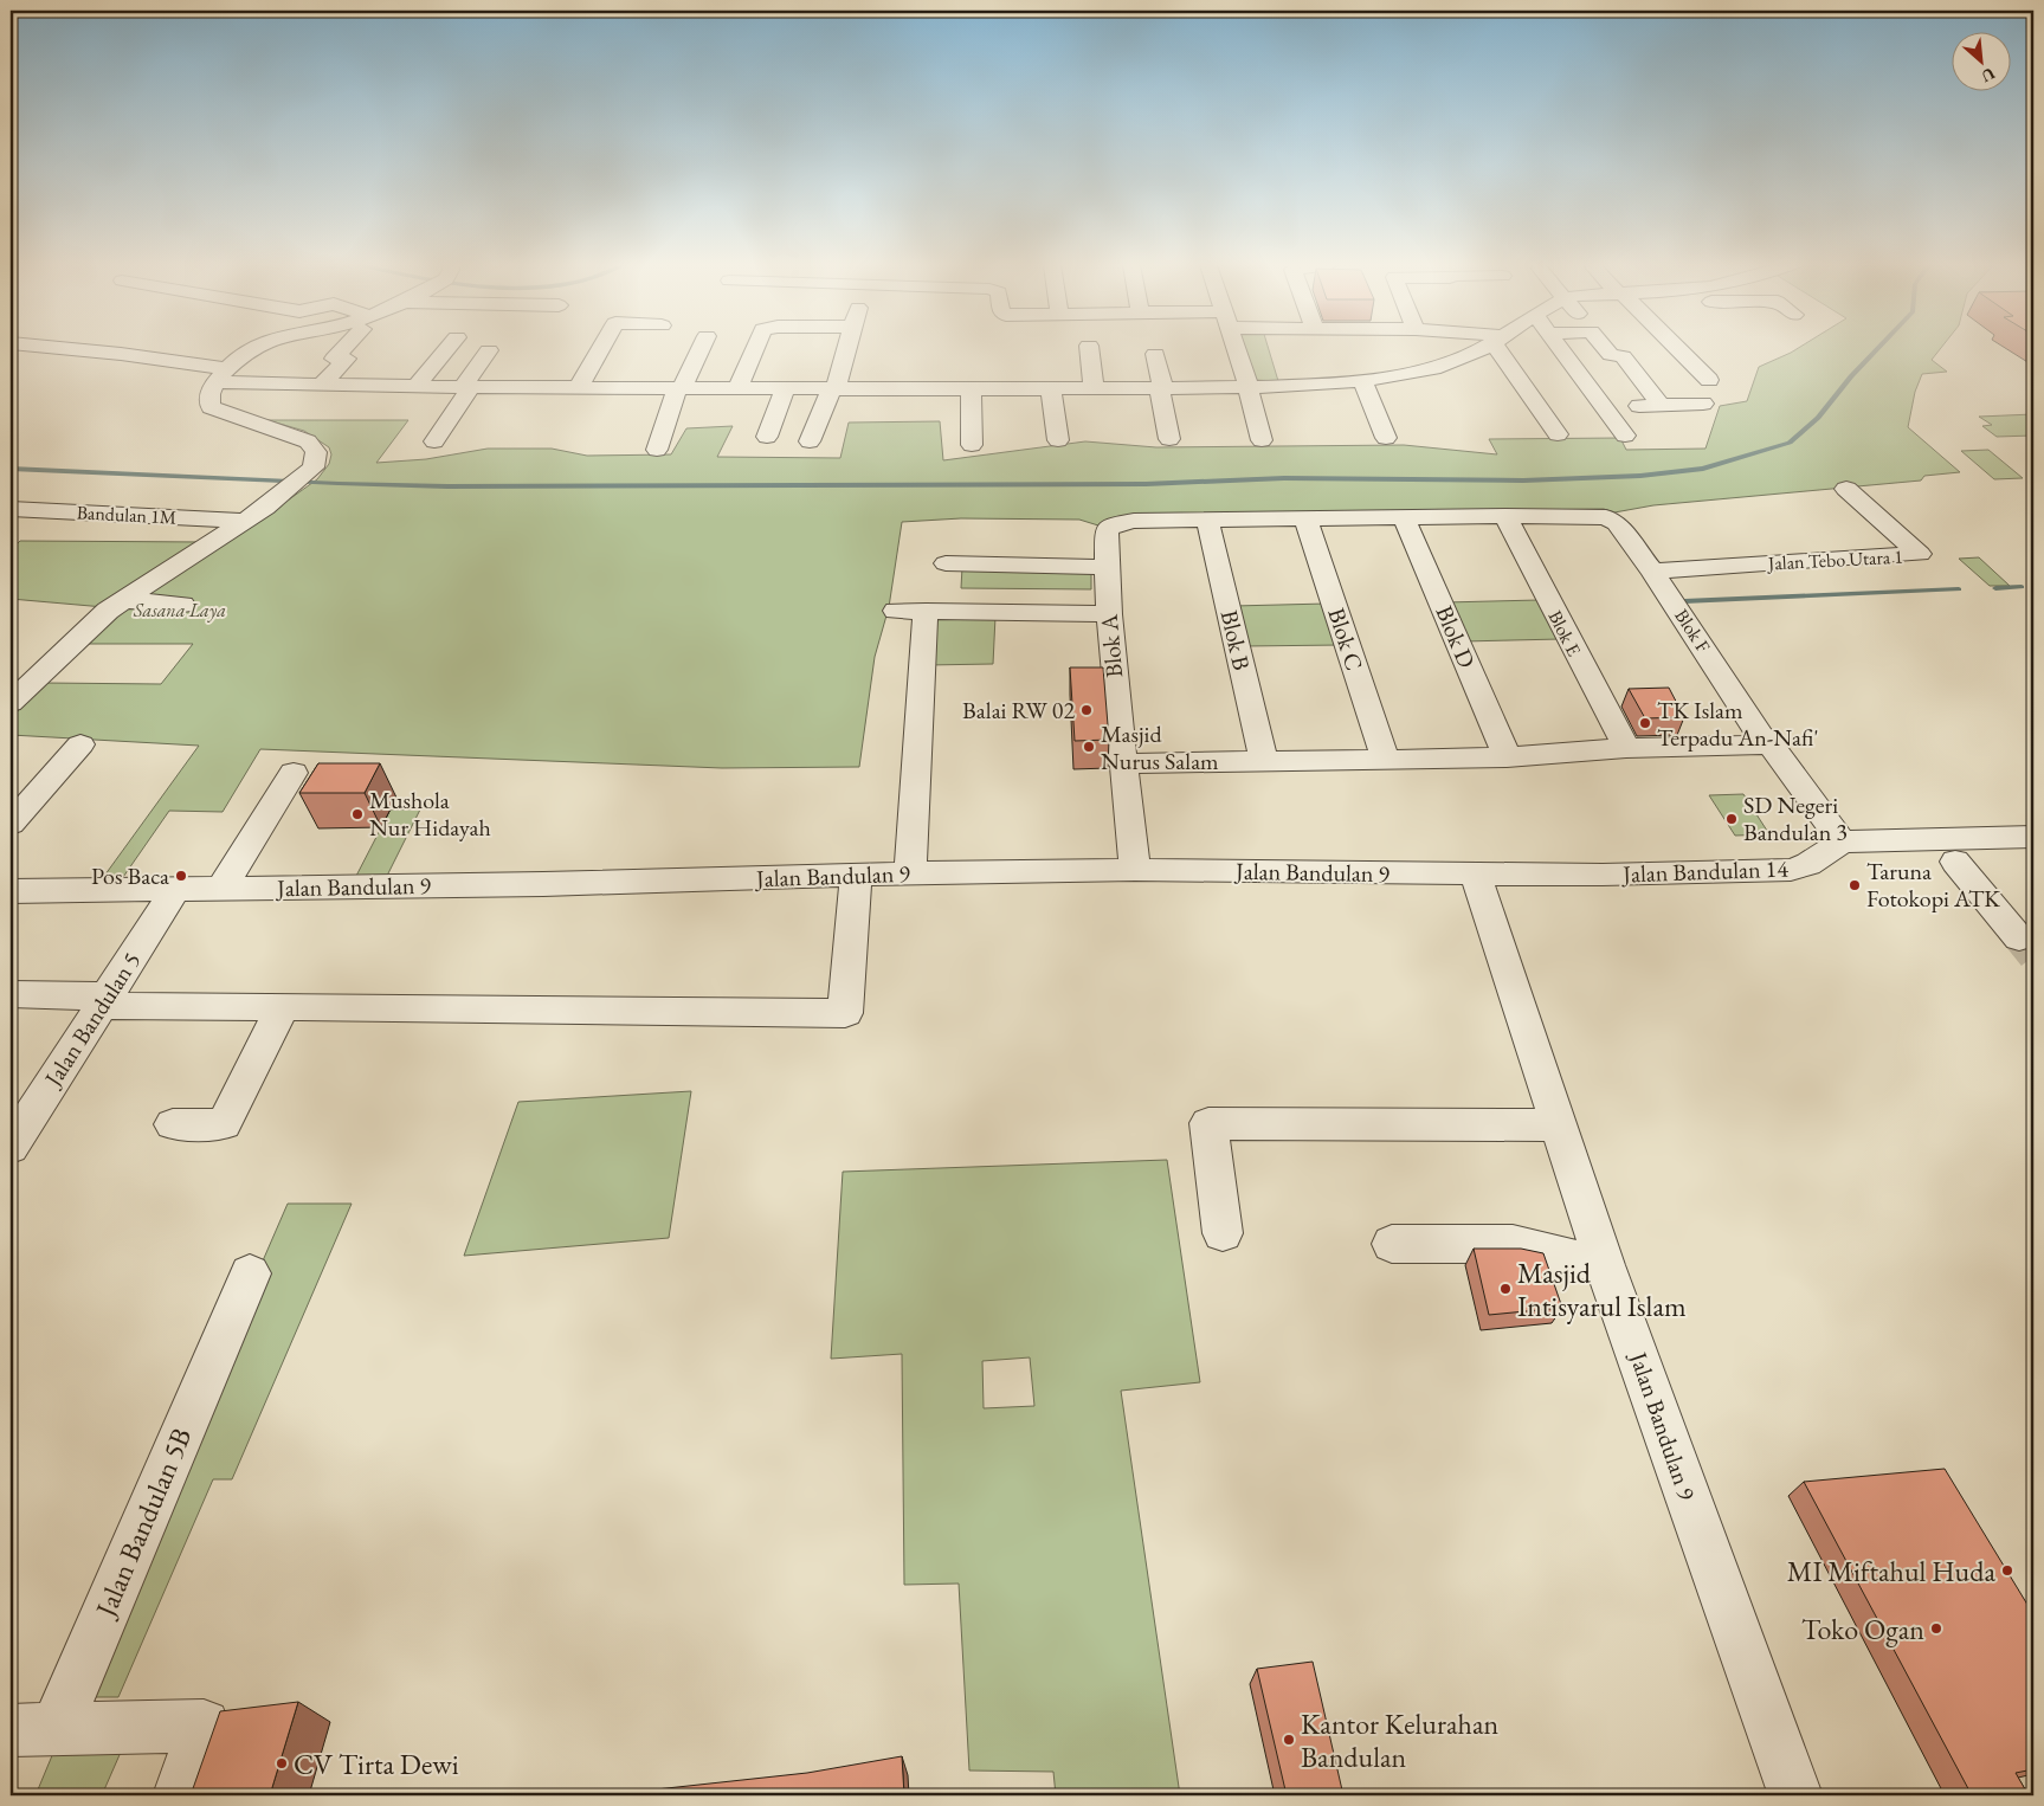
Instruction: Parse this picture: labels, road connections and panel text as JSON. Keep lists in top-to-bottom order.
{
  "streets": {
    "street": [
      "Bandulan 1M",
      "Jalan Tebo Utara 1",
      "Blok F",
      "Blok E",
      "Blok D",
      "Blok C",
      "Blok B",
      "Blok A",
      "Jalan Bandulan 14",
      "Jalan Bandulan 9",
      "Jalan Bandulan 5",
      "Jalan Bandulan 5B"
    ]
  },
  "crossings": [
    ["Jalan Tebo Utara 1", "Blok F"],
    ["Blok F", "Blok E"],
    ["Blok F", "Jalan Bandulan 14"],
    ["Blok B", "Blok A"],
    ["Blok A", "Jalan Bandulan 9"],
    ["Jalan Bandulan 14", "Jalan Bandulan 9"],
    ["Jalan Bandulan 9", "Jalan Bandulan 5"]
  ],
  "parks": ["Sasana Laya"],
  "places": [
    "Balai RW 02",
    "TK Islam Terpadu An-Nafi'",
    "Masjid Nurus Salam",
    "Mushola Nur Hidayah",
    "SD Negeri Bandulan 3",
    "Pos Baca",
    "Taruna Fotokopi ATK",
    "Masjid Intisyarul Islam",
    "MI Miftahul Huda",
    "Toko Ogan",
    "Kantor Kelurahan Bandulan",
    "CV Tirta Dewi"
  ],
  "north": "bottom right"
}
